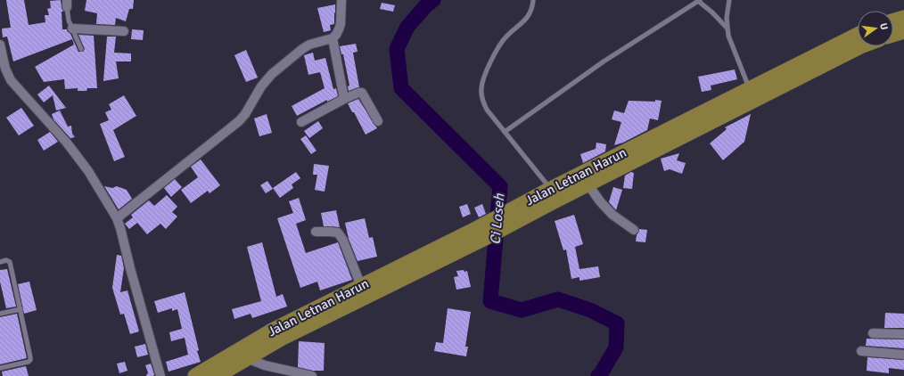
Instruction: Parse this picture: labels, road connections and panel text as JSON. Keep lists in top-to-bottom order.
{
  "streets": {
    "main road": ["Jalan Letnan Harun"]
  },
  "water": ["Ci Loseh"],
  "north": "right"
}
